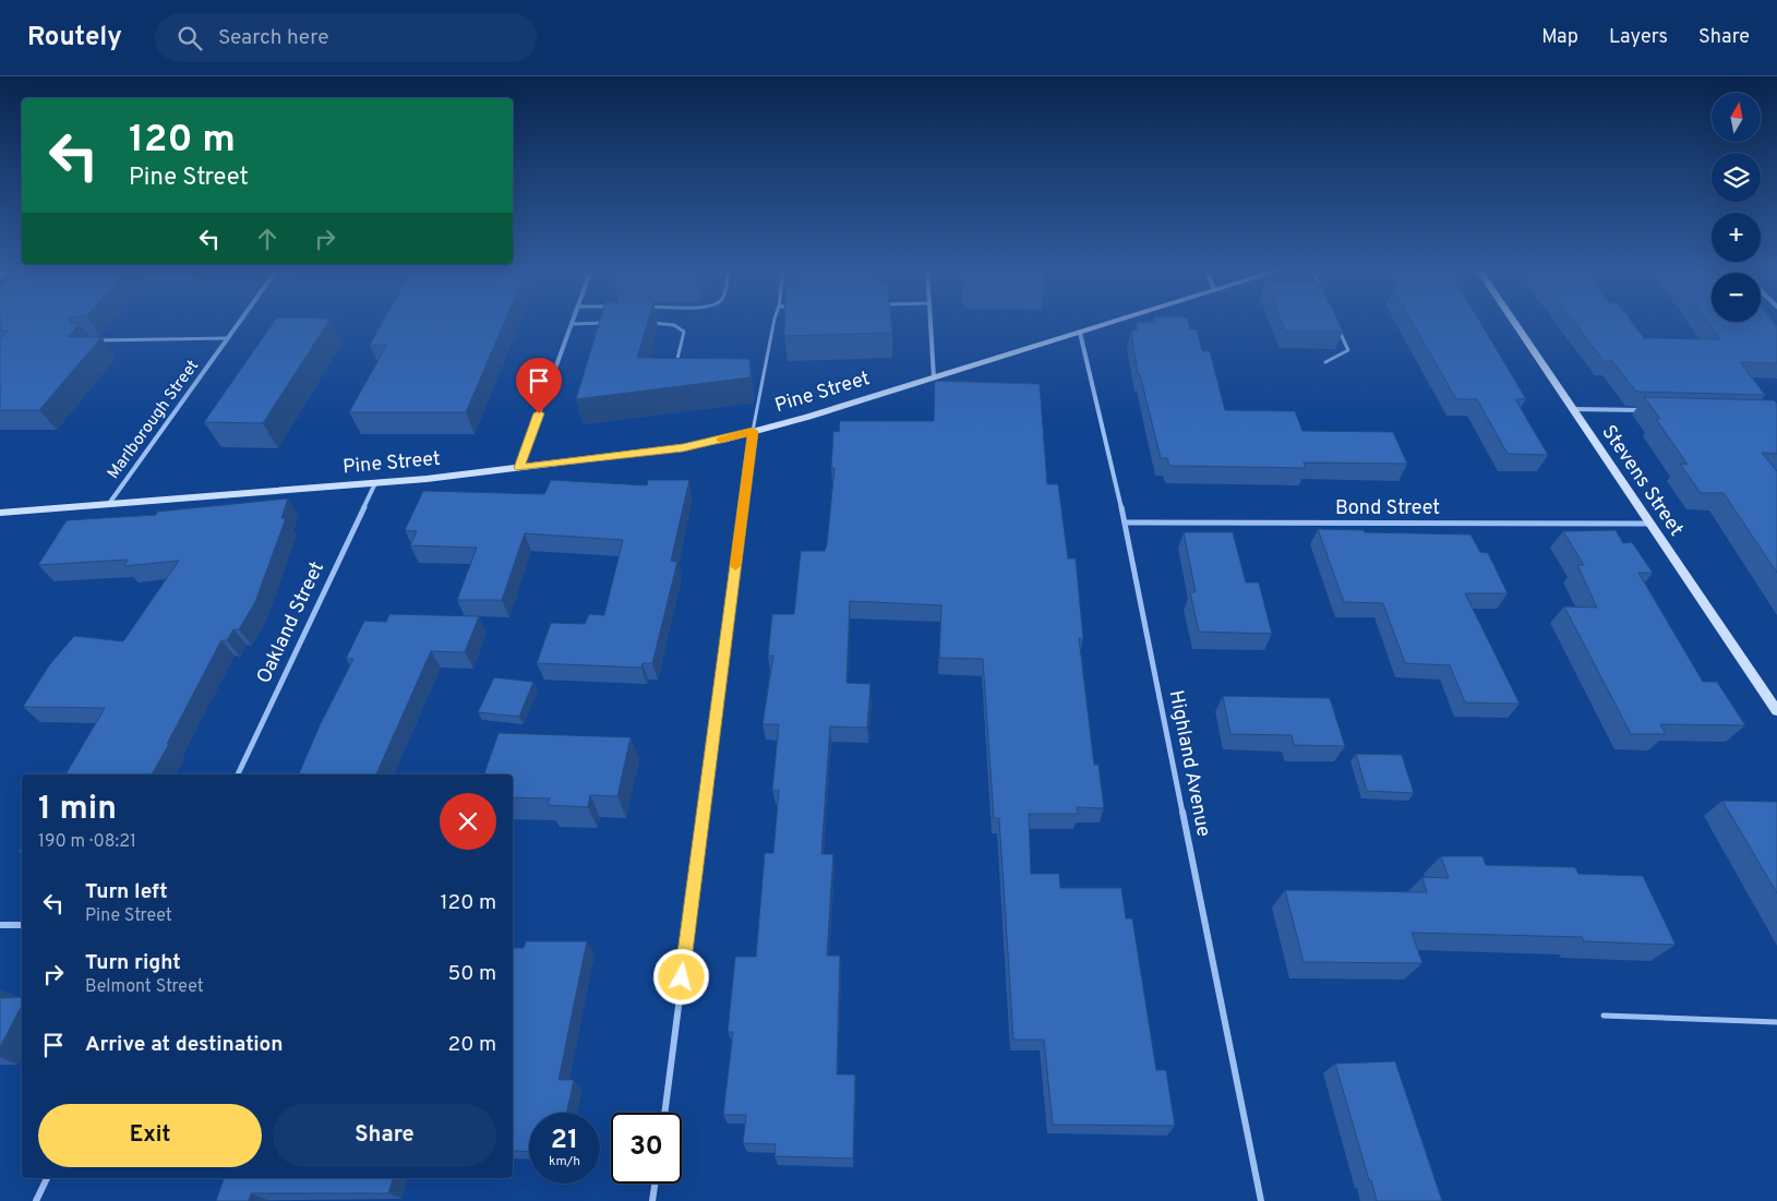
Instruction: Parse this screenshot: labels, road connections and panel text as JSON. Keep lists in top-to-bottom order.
{
  "streets": {
    "street": [
      "Pine Street",
      "Marlborough Street",
      "Stevens Street",
      "Bond Street",
      "Oakland Street",
      "Highland Avenue"
    ]
  },
  "crossings": [
    ["Pine Street", "Marlborough Street"],
    ["Pine Street", "Oakland Street"],
    ["Pine Street", "Highland Avenue"],
    ["Stevens Street", "Bond Street"],
    ["Bond Street", "Highland Avenue"]
  ],
  "north": "top",
  "page": {
    "header": "Routely",
    "search": "Search here",
    "nav": ["Map", "Layers", "Share"],
    "map_buttons": ["+", "−"],
    "turn": ["120 m", "Pine Street"],
    "heading": ["1 min", "190 m · 08:21"],
    "list": [
      {
        "name": "Turn left",
        "note": "Pine Street",
        "value": "120 m"
      },
      {
        "name": "Turn right",
        "note": "Belmont Street",
        "value": "50 m"
      },
      {
        "name": "Arrive at destination",
        "value": "20 m"
      }
    ],
    "buttons": ["Exit", "Share"],
    "speed": "21 km/h",
    "limit": "30"
  }
}
